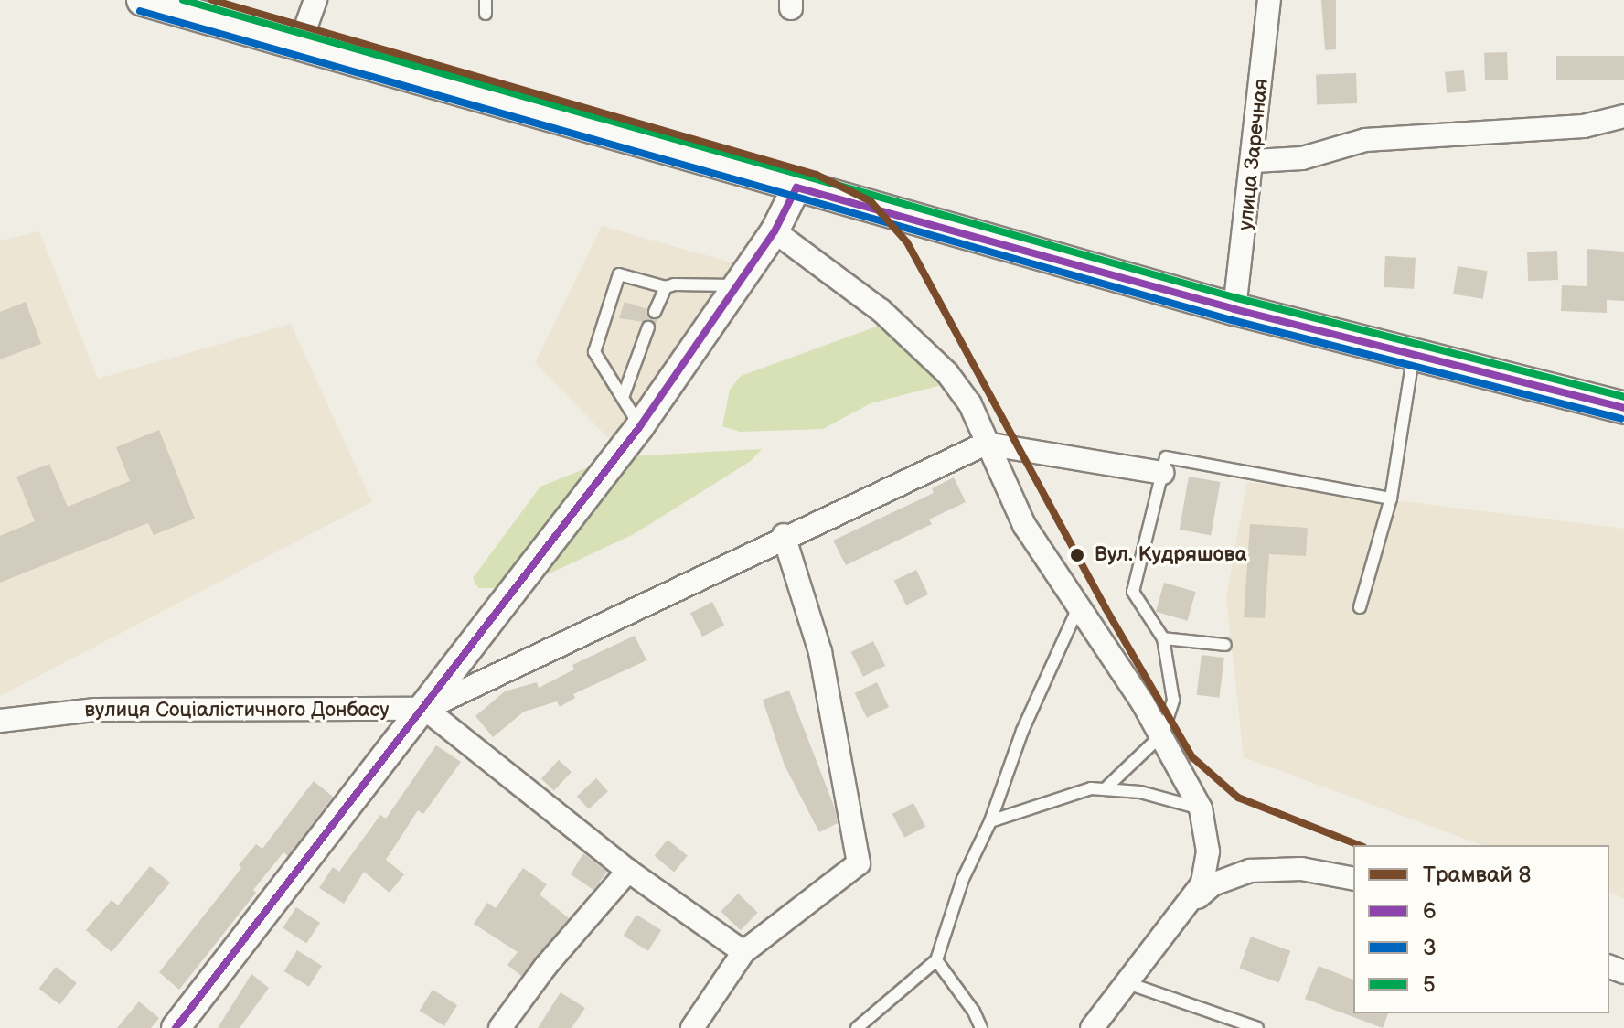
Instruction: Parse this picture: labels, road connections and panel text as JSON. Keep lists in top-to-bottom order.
{
  "streets": {
    "street": ["улица Заречная", "вулиця Соціалістичного Донбасу"]
  },
  "places": ["Вул. Кудряшова"],
  "lines": [
    "tram line 8",
    "transit line 5",
    "transit line 3",
    "transit line 6"
  ],
  "legend": [
    "Трамвай 8",
    "6",
    "3",
    "5"
  ]
}
